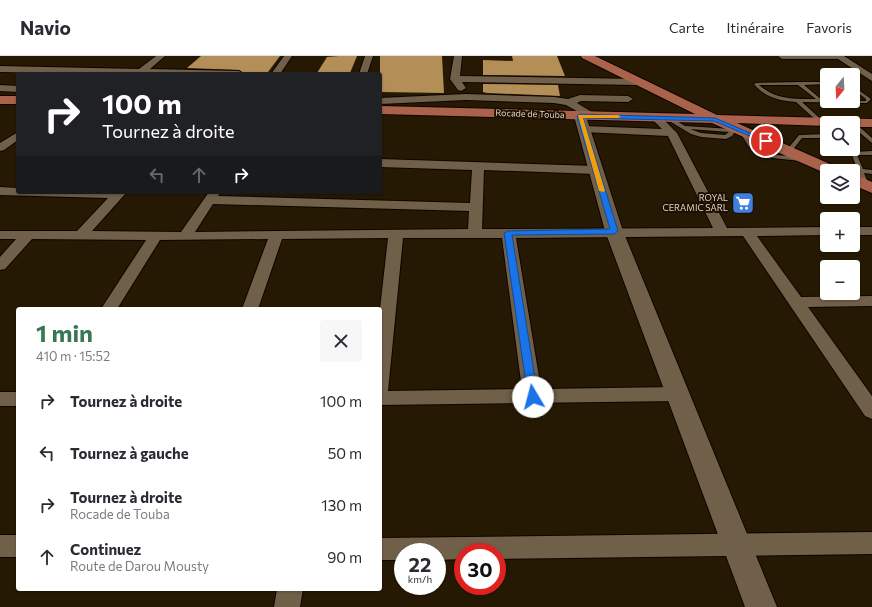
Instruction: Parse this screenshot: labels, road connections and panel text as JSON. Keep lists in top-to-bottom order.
{
  "streets": {
    "main road": ["Rocade de Touba"]
  },
  "places": {
    "supermarket": ["ROYAL CERAMIC SARL"]
  },
  "north": "bottom",
  "page": {
    "header": "Navio",
    "nav": ["Carte", "Itinéraire", "Favoris"],
    "map_buttons": ["+", "−"],
    "turn": ["100 m", "Tournez à droite"],
    "heading": ["1 min", "410 m · 15:52"],
    "list": [
      {
        "name": "Tournez à droite",
        "value": "100 m"
      },
      {
        "name": "Tournez à gauche",
        "value": "50 m"
      },
      {
        "name": "Tournez à droite",
        "note": "Rocade de Touba",
        "value": "130 m"
      },
      {
        "name": "Continuez",
        "note": "Route de Darou Mousty",
        "value": "90 m"
      }
    ],
    "speed": "22 km/h",
    "limit": "30"
  }
}
